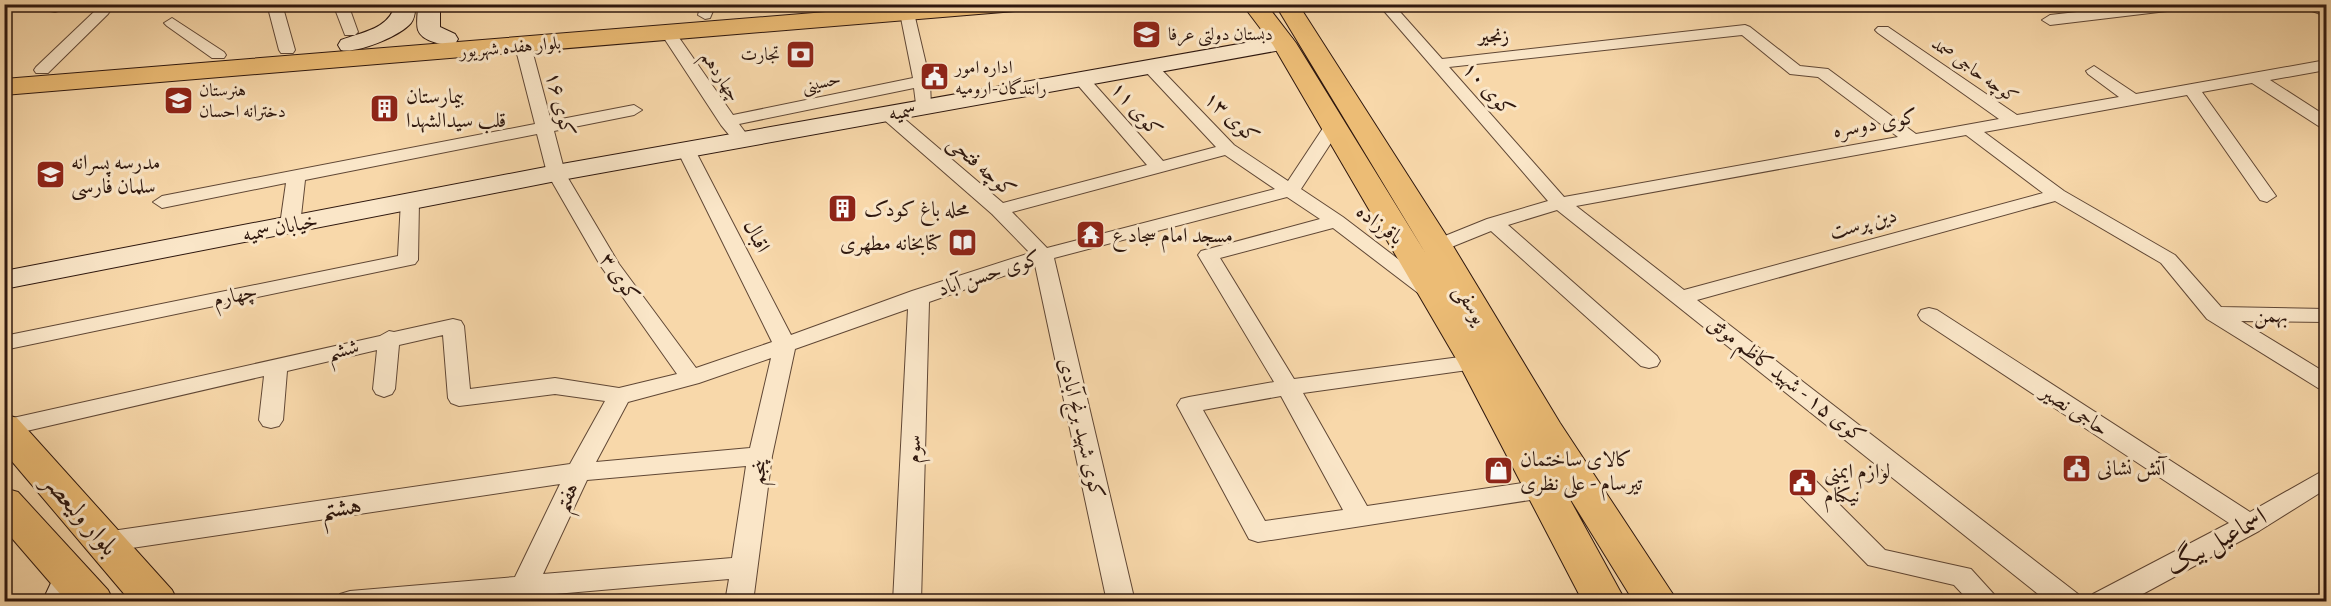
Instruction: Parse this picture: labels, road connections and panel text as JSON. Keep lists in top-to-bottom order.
{
  "streets": {
    "main road": ["بلوار هفده شهریور", "یوسفی", "بلوار ولیعصر"],
    "street": [
      "کوچه حاجی صمد",
      "چهاردهم",
      "حسینی",
      "کوی ۱۰",
      "کوی ۱۶",
      "کوی ۱۱",
      "سمیه",
      "کوی ۱۳",
      "کوی دوسره",
      "کوچه فتحی",
      "دین پرست",
      "باقرزاده",
      "خیابان سمیه",
      "اقبال",
      "کوی حسن آباد",
      "کوی ۳",
      "چهارم",
      "بهمن",
      "ششم",
      "کوی ۱۵ - شهید کاظم موثق",
      "حاجی نصیر",
      "کوی شهید برنج آبادی",
      "سوم",
      "پنجم",
      "هفتم",
      "هشتم",
      "اسماعیل بیگ"
    ]
  },
  "crossings": [
    ["بلوار هفده شهریور", "چهاردهم"],
    ["بلوار هفده شهریور", "کوی ۱۶"],
    ["کوچه حاجی صمد", "کوی دوسره"],
    ["چهاردهم", "حسینی"],
    ["چهاردهم", "سمیه"],
    ["کوی ۱۰", "کوی دوسره"],
    ["کوی ۱۰", "کوی ۱۵ - شهید کاظم موثق"],
    ["کوی ۱۶", "سمیه"],
    ["کوی ۱۶", "خیابان سمیه"],
    ["کوی ۱۶", "کوی ۳"],
    ["کوی ۱۱", "سمیه"],
    ["سمیه", "کوی ۱۳"],
    ["سمیه", "کوچه فتحی"],
    ["سمیه", "خیابان سمیه"],
    ["سمیه", "اقبال"],
    ["سمیه", "کوی ۳"],
    ["سمیه", "یوسفی"],
    ["کوی ۱۳", "باقرزاده"],
    ["کوی ۱۳", "کوی حسن آباد"],
    ["کوی دوسره", "یوسفی"],
    ["کوی دوسره", "کوی ۱۵ - شهید کاظم موثق"],
    ["کوچه فتحی", "کوی حسن آباد"],
    ["کوچه فتحی", "کوی شهید برنج آبادی"],
    ["دین پرست", "کوی ۱۵ - شهید کاظم موثق"],
    ["باقرزاده", "کوی حسن آباد"],
    ["باقرزاده", "یوسفی"],
    ["خیابان سمیه", "کوی ۳"],
    ["خیابان سمیه", "چهارم"],
    ["اقبال", "کوی حسن آباد"],
    ["اقبال", "پنجم"],
    ["کوی حسن آباد", "کوی ۳"],
    ["کوی حسن آباد", "ششم"],
    ["کوی حسن آباد", "کوی شهید برنج آبادی"],
    ["کوی حسن آباد", "سوم"],
    ["کوی حسن آباد", "پنجم"],
    ["کوی حسن آباد", "هفتم"],
    ["ششم", "هفتم"],
    ["ششم", "بلوار ولیعصر"],
    ["حاجی نصیر", "اسماعیل بیگ"],
    ["پنجم", "هشتم"],
    ["هفتم", "هشتم"],
    ["هشتم", "بلوار ولیعصر"]
  ],
  "districts": ["زنجیر"],
  "places": {
    "school or university": ["دبستان دولتی عرفا", "هنرستان دخترانه احسان", "مدرسه پسرانه سلمان فارسی"],
    "bank": ["تجارت"],
    "public building": ["اداره امور رانندگان-ارومیه", "آتش نشانی", "لوازم ایمنی نیکنام"],
    "building": ["بیمارستان قلب سیدالشهدا", "محله باغ کودک"],
    "temple": ["مسجد امام سجاد ع"],
    "library": ["کتابخانه مطهری"],
    "shop": ["کالای ساختمان تیرسام - علی نظری"]
  }
}
